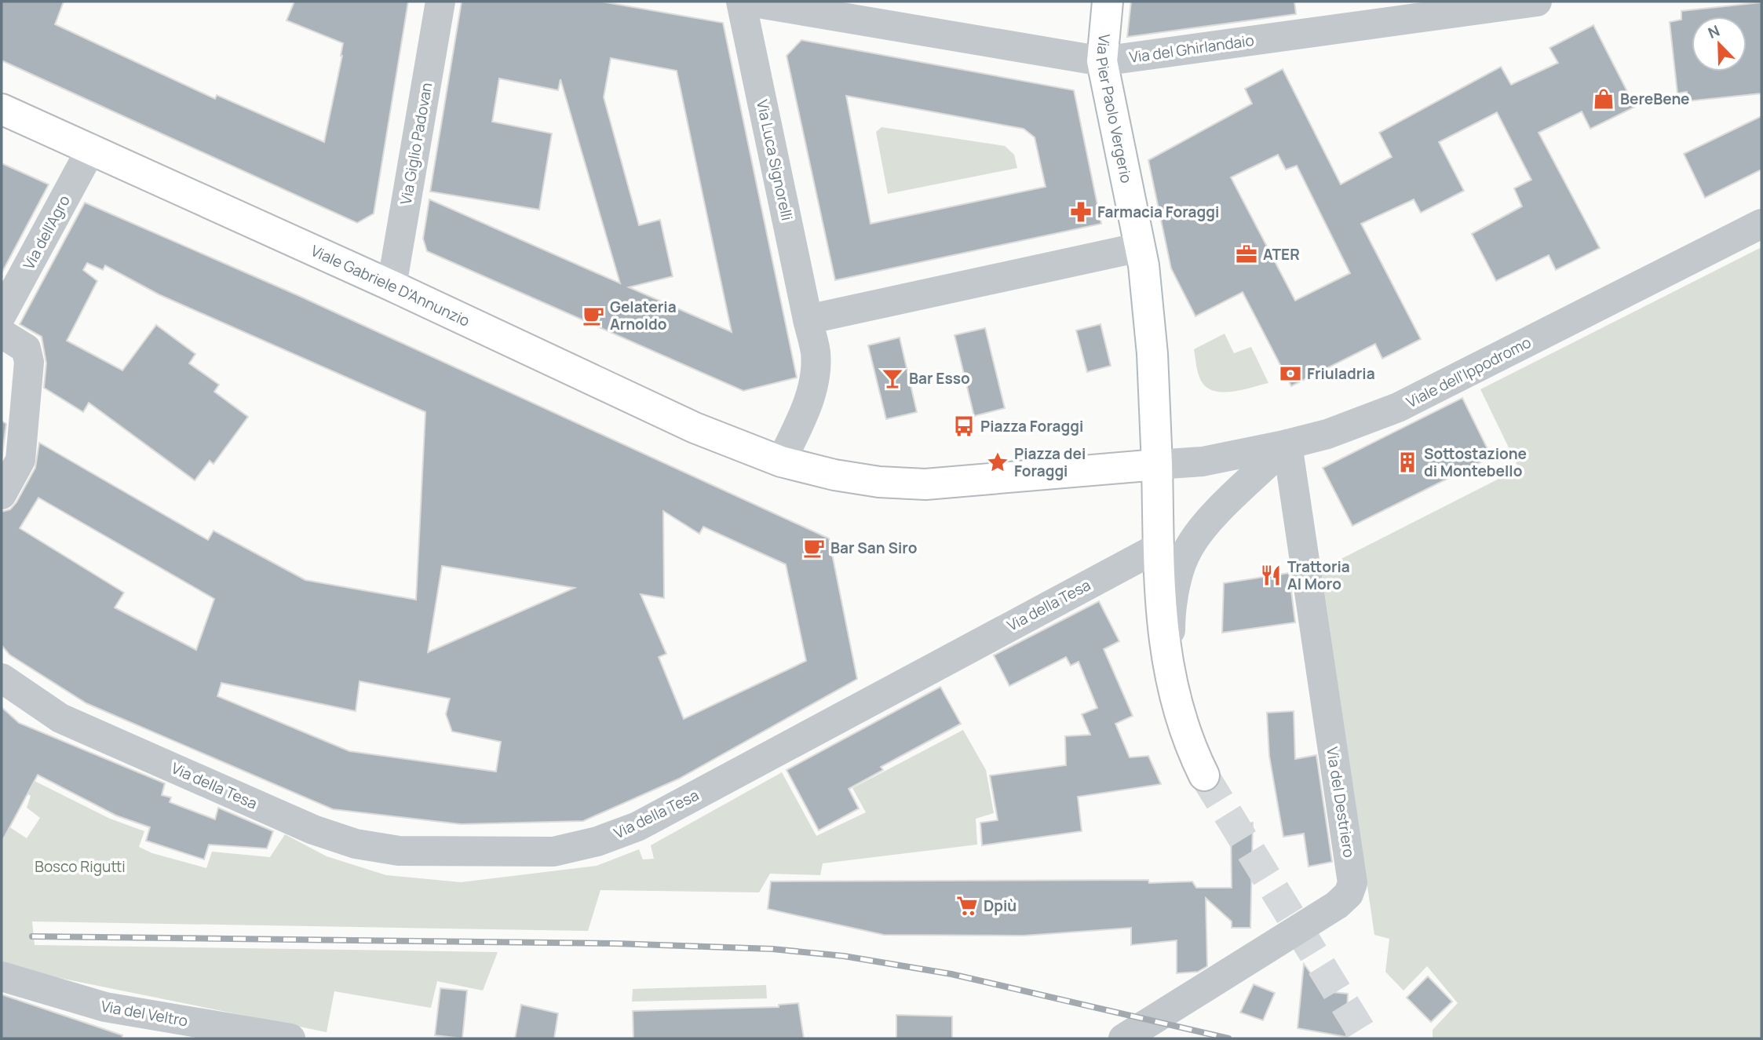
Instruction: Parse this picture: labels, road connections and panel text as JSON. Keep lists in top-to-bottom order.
{
  "streets": {
    "main road": ["Via Pier Paolo Vergerio", "Viale Gabriele D'Annunzio"],
    "street": [
      "Via del Ghirlandaio",
      "Via Giglio Padovan",
      "Via Luca Signorelli",
      "Via dell'Agro",
      "Viale dell'Ippodromo",
      "Via della Tesa",
      "Via del Destriero",
      "Via del Veltro"
    ]
  },
  "crossings": [
    ["Via del Ghirlandaio", "Via Pier Paolo Vergerio"],
    ["Via Giglio Padovan", "Viale Gabriele D'Annunzio"],
    ["Via dell'Agro", "Viale Gabriele D'Annunzio"],
    ["Viale dell'Ippodromo", "Via del Destriero"]
  ],
  "parks": ["Bosco Rigutti"],
  "places": {
    "shop": ["BereBene"],
    "pharmacy": ["Farmacia Foraggi"],
    "office": ["ATER"],
    "cafe": ["Gelateria Arnoldo", "Bar San Siro"],
    "bank": ["Friuladria"],
    "bar": ["Bar Esso"],
    "bus stop": ["Piazza Foraggi"],
    "place": ["Piazza dei Foraggi"],
    "building": ["Sottostazione di Montebello"],
    "restaurant": ["Trattoria Al Moro"],
    "supermarket": ["Dpiù"]
  },
  "north": "top left"
}
